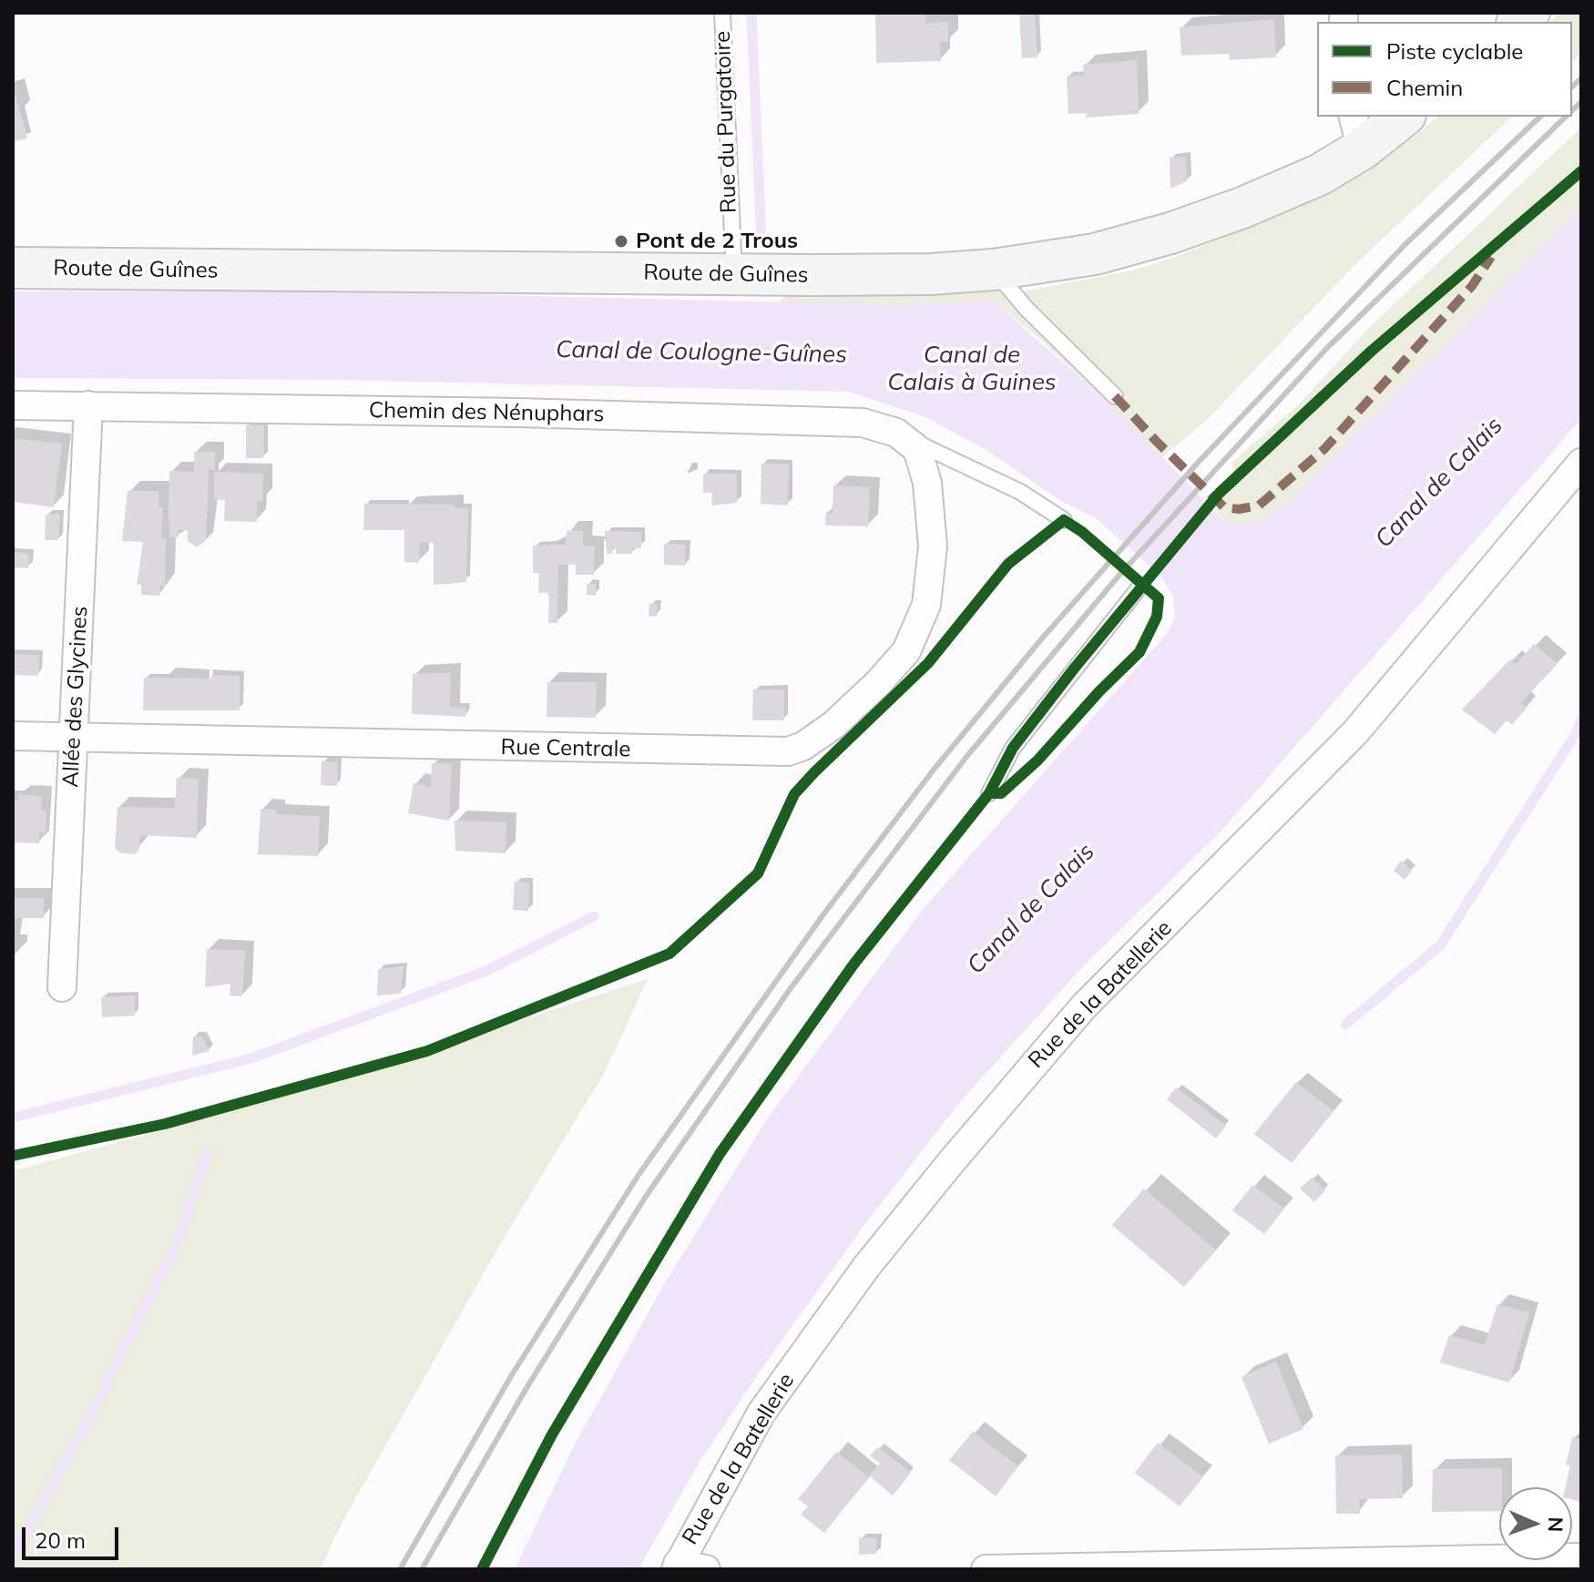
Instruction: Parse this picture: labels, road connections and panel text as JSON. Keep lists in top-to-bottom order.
{
  "streets": {
    "main road": ["Route de Guînes"],
    "street": [
      "Chemin des Nénuphars",
      "Allée des Glycines",
      "Rue Centrale",
      "Rue de la Batellerie"
    ],
    "lane": ["Rue du Purgatoire"]
  },
  "crossings": [
    ["Rue du Purgatoire", "Route de Guînes"],
    ["Chemin des Nénuphars", "Allée des Glycines"],
    ["Chemin des Nénuphars", "Rue Centrale"],
    ["Allée des Glycines", "Rue Centrale"]
  ],
  "water": ["Canal de Coulogne-Guînes", "Canal de Calais à Guines", "Canal de Calais"],
  "places": ["Pont de 2 Trous"],
  "legend": ["Piste cyclable", "Chemin"],
  "scale_bar": "20 m",
  "north": "right"
}
